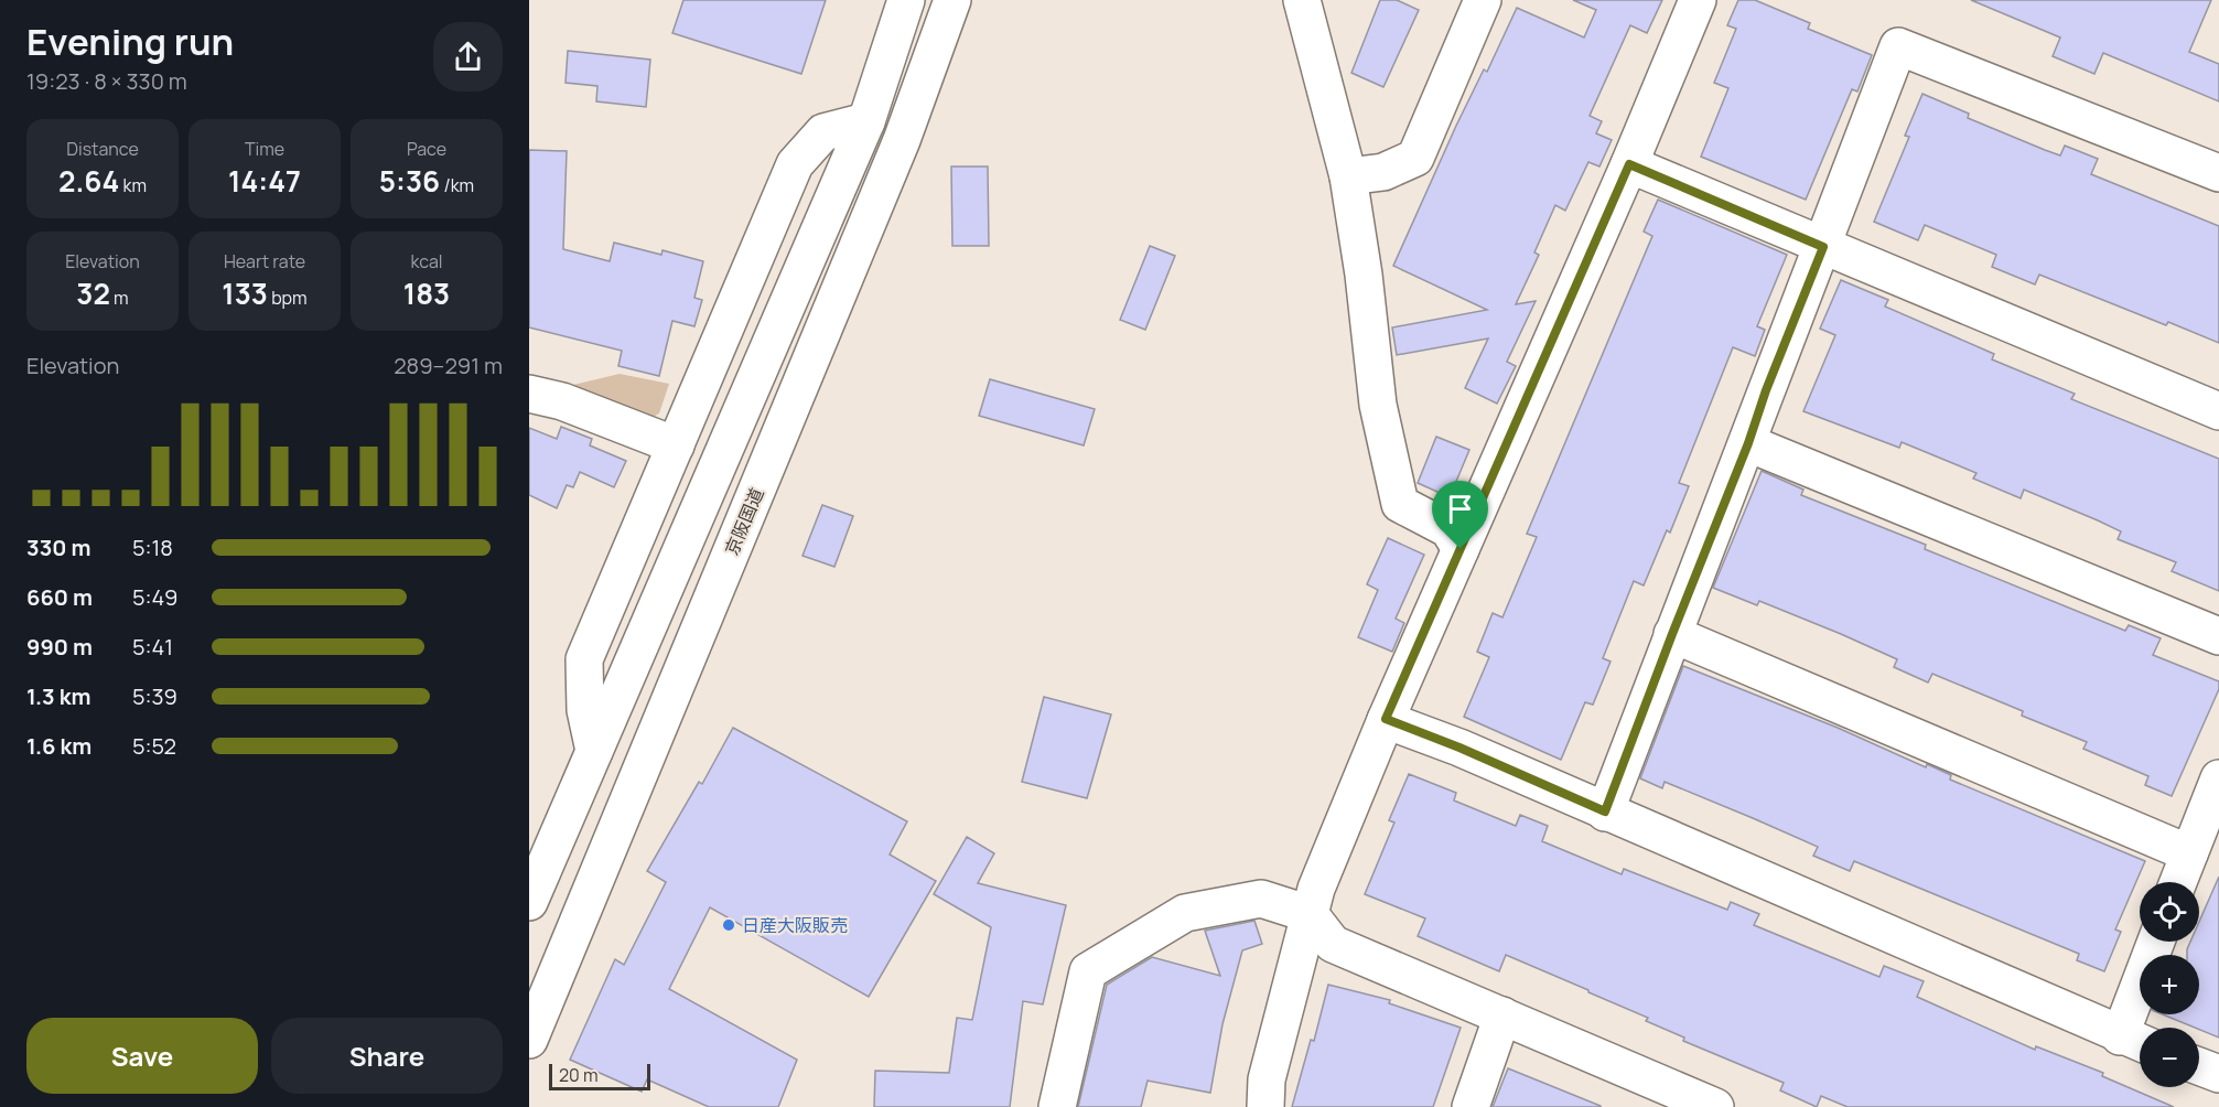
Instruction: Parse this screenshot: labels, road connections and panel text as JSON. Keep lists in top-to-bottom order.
{
  "streets": {
    "main road": ["京阪国道"]
  },
  "places": ["日産大阪販売"],
  "scale_bar": "20 m",
  "page": {
    "heading": ["Evening run", "19:23 · 8 × 330 m"],
    "stats": [
      ["Distance", "2.64 km"],
      ["Time", "14:47"],
      ["Pace", "5:36 /km"],
      ["Elevation", "32 m"],
      ["Heart rate", "133 bpm"],
      ["kcal", "183"]
    ],
    "chart": ["Elevation", "289–291 m"],
    "list": [
      {
        "name": "330 m",
        "note": "5:18"
      },
      {
        "name": "660 m",
        "note": "5:49"
      },
      {
        "name": "990 m",
        "note": "5:41"
      },
      {
        "name": "1.3 km",
        "note": "5:39"
      },
      {
        "name": "1.6 km",
        "note": "5:52"
      }
    ],
    "map_buttons": ["+", "−"],
    "buttons": ["Save", "Share"],
    "scale": "20 m"
  }
}
